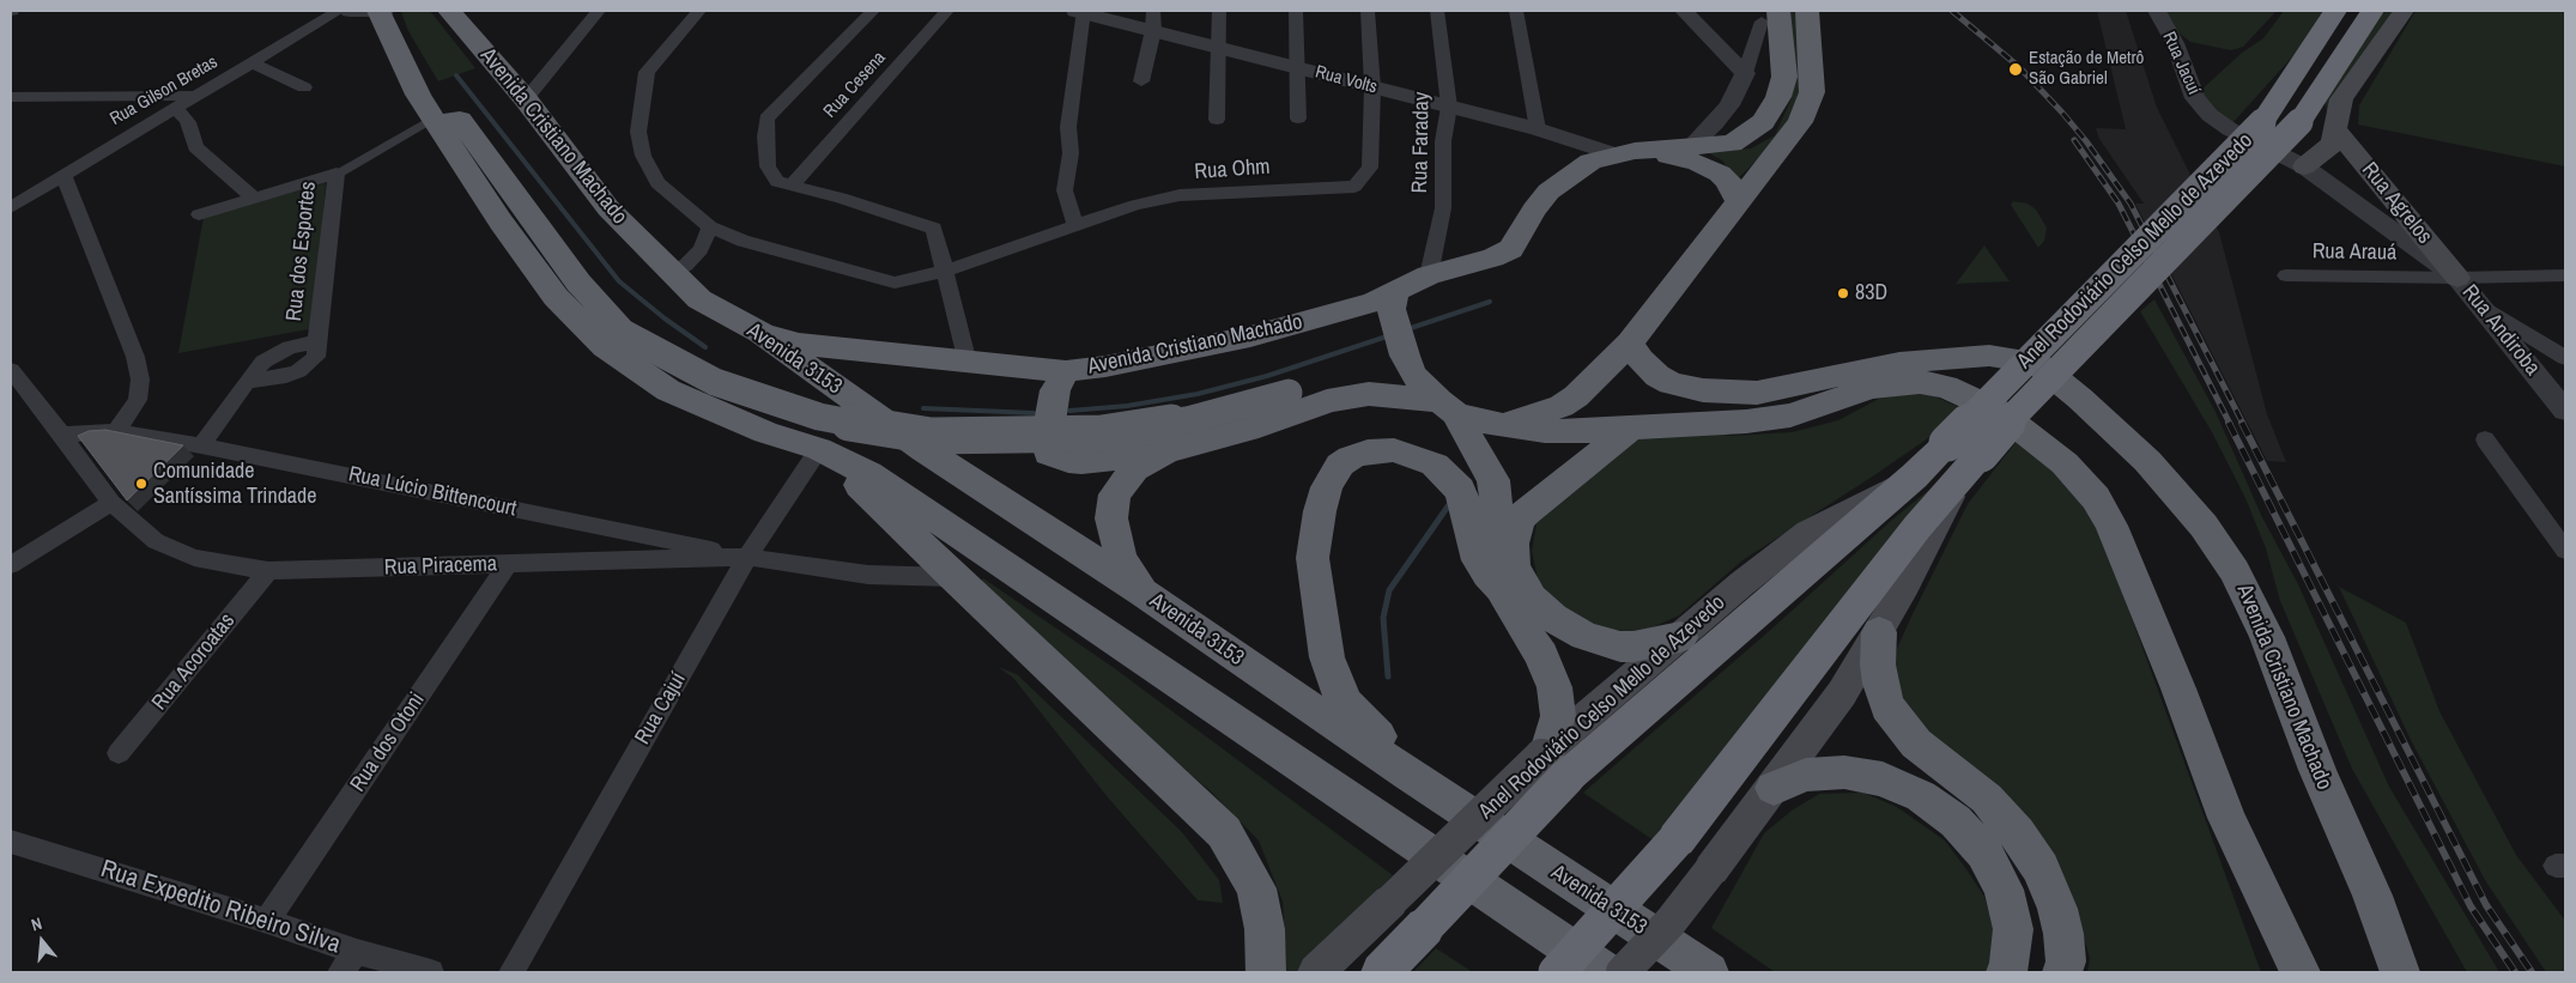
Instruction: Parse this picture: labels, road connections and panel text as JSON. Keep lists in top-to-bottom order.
{
  "streets": {
    "highway": ["Avenida Cristiano Machado", "Anel Rodoviário Celso Mello de Azevedo", "Avenida 3153"],
    "main road": ["Rua Agrelos"],
    "street": [
      "Rua Jacuí",
      "Rua Volts",
      "Rua Cesena",
      "Rua Gilson Bretas",
      "Rua Faraday",
      "Rua Ohm",
      "Rua dos Esportes",
      "Rua Arauá",
      "Rua Andiroba",
      "Rua Lúcio Bittencourt",
      "Rua Piracema",
      "Rua Acoroatas",
      "Rua Cajuí",
      "Rua dos Otoni",
      "Rua Expedito Ribeiro Silva"
    ]
  },
  "crossings": [
    ["Rua Jacuí", "Rua Agrelos"],
    ["Rua Jacuí", "Rua Arauá"],
    ["Rua Jacuí", "Rua Andiroba"],
    ["Rua Volts", "Avenida Cristiano Machado"],
    ["Rua Volts", "Rua Faraday"],
    ["Rua Volts", "Rua Ohm"],
    ["Avenida Cristiano Machado", "Rua Faraday"],
    ["Avenida Cristiano Machado", "Avenida 3153"],
    ["Rua Agrelos", "Rua Arauá"],
    ["Rua Agrelos", "Rua Andiroba"],
    ["Rua dos Esportes", "Rua Lúcio Bittencourt"],
    ["Rua Arauá", "Rua Andiroba"],
    ["Rua Lúcio Bittencourt", "Rua Piracema"],
    ["Rua Lúcio Bittencourt", "Rua Cajuí"],
    ["Rua Piracema", "Rua Acoroatas"],
    ["Rua Piracema", "Rua Cajuí"],
    ["Rua Piracema", "Rua dos Otoni"],
    ["Rua dos Otoni", "Rua Expedito Ribeiro Silva"]
  ],
  "places": ["Estação de Metrô São Gabriel", "83D", "Comunidade Santíssima Trindade"],
  "north": "top"
}
